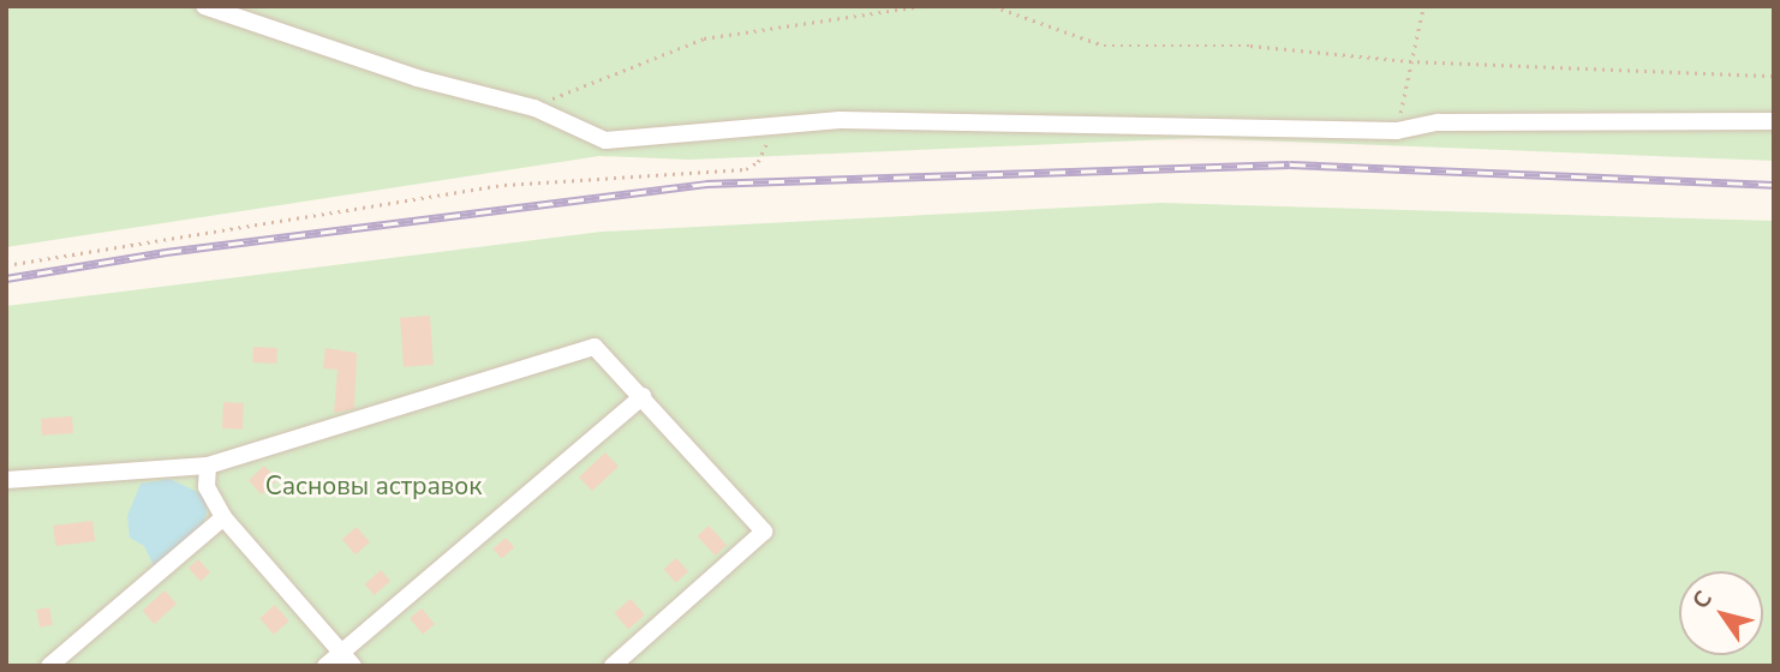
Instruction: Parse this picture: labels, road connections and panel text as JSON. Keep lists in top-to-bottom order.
{
  "parks": ["Сасновы астравок"],
  "north": "top left"
}
